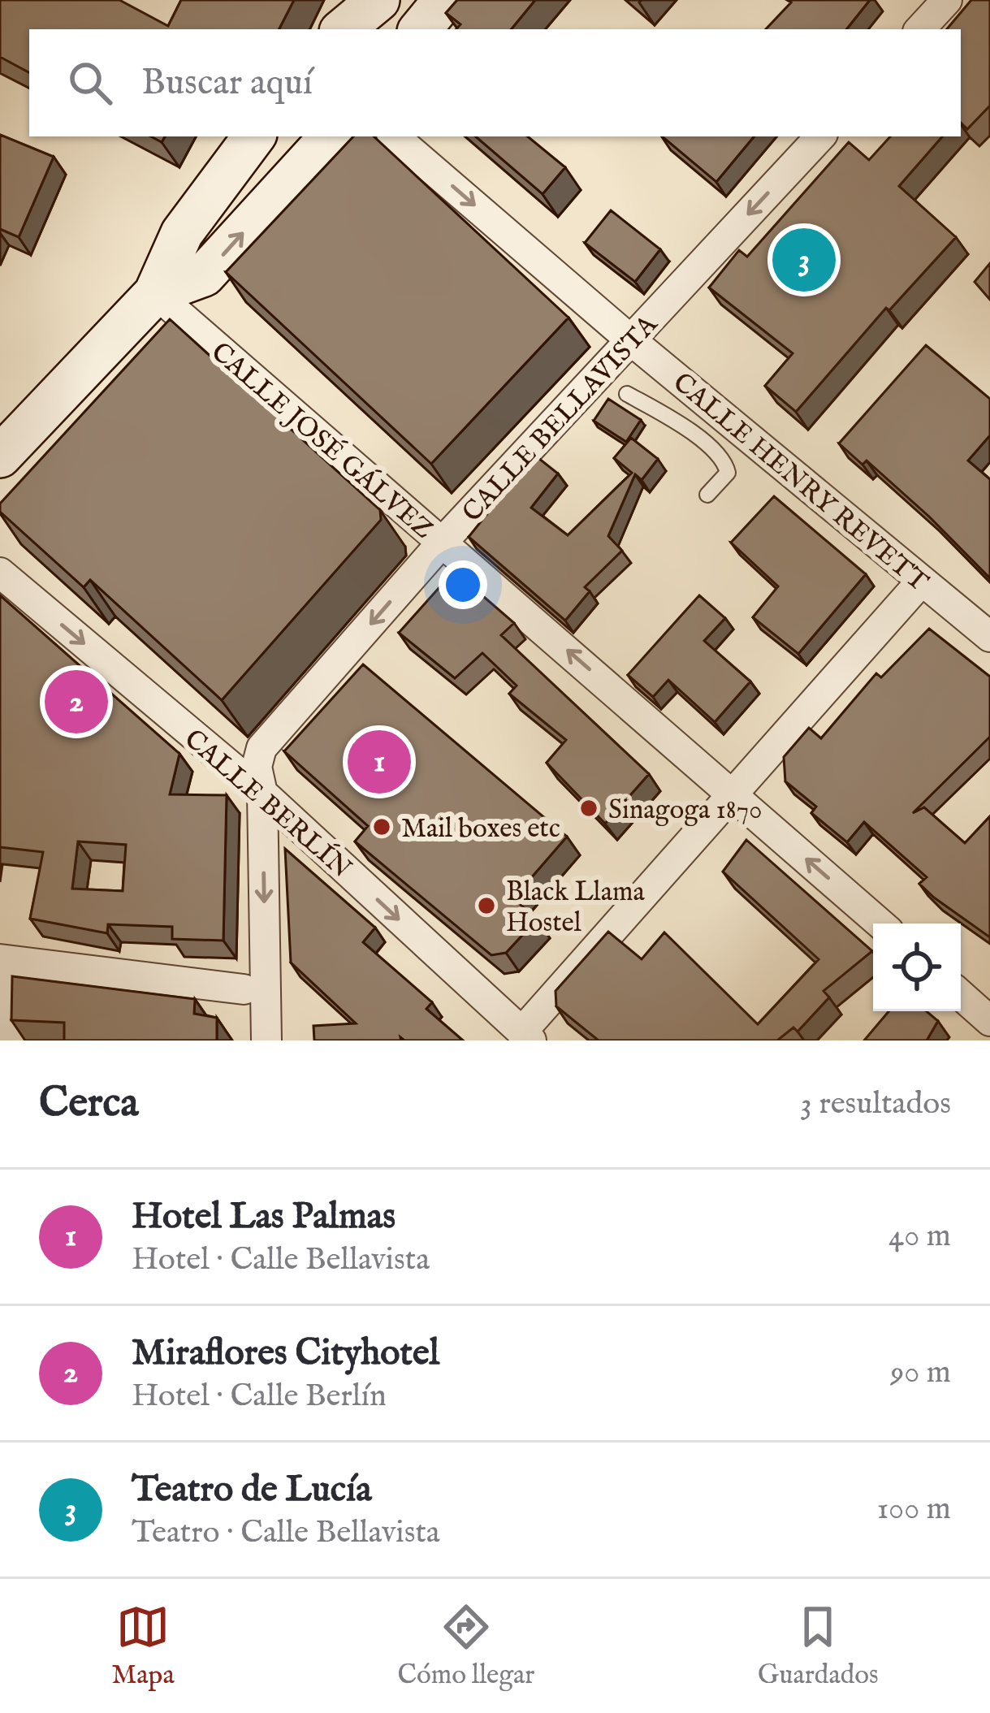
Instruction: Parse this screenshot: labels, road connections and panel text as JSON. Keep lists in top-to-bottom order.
{
  "streets": {
    "street": [
      "CALLE BELLAVISTA",
      "CALLE JOSÉ GÁLVEZ",
      "CALLE HENRY REVETT",
      "CALLE BERLÍN"
    ]
  },
  "crossings": [
    ["CALLE BELLAVISTA", "CALLE JOSÉ GÁLVEZ"],
    ["CALLE BELLAVISTA", "CALLE HENRY REVETT"],
    ["CALLE BELLAVISTA", "CALLE BERLÍN"]
  ],
  "one_way": [
    "CALLE BELLAVISTA",
    "CALLE JOSÉ GÁLVEZ",
    "CALLE HENRY REVETT",
    "CALLE BERLÍN"
  ],
  "places": ["Sinagoga 1870", "Mail boxes etc", "Black Llama Hostel"],
  "page": {
    "search": "Buscar aquí",
    "pins": ["3", "2", "1"],
    "heading": ["Cerca", "3 resultados"],
    "list": [
      {
        "mark": "1",
        "name": "Hotel Las Palmas",
        "note": "Hotel · Calle Bellavista",
        "value": "40 m"
      },
      {
        "mark": "2",
        "name": "Miraflores Cityhotel",
        "note": "Hotel · Calle Berlín",
        "value": "90 m"
      },
      {
        "mark": "3",
        "name": "Teatro de Lucía",
        "note": "Teatro · Calle Bellavista",
        "value": "100 m"
      }
    ],
    "nav": ["Mapa", "Cómo llegar", "Guardados"]
  }
}
